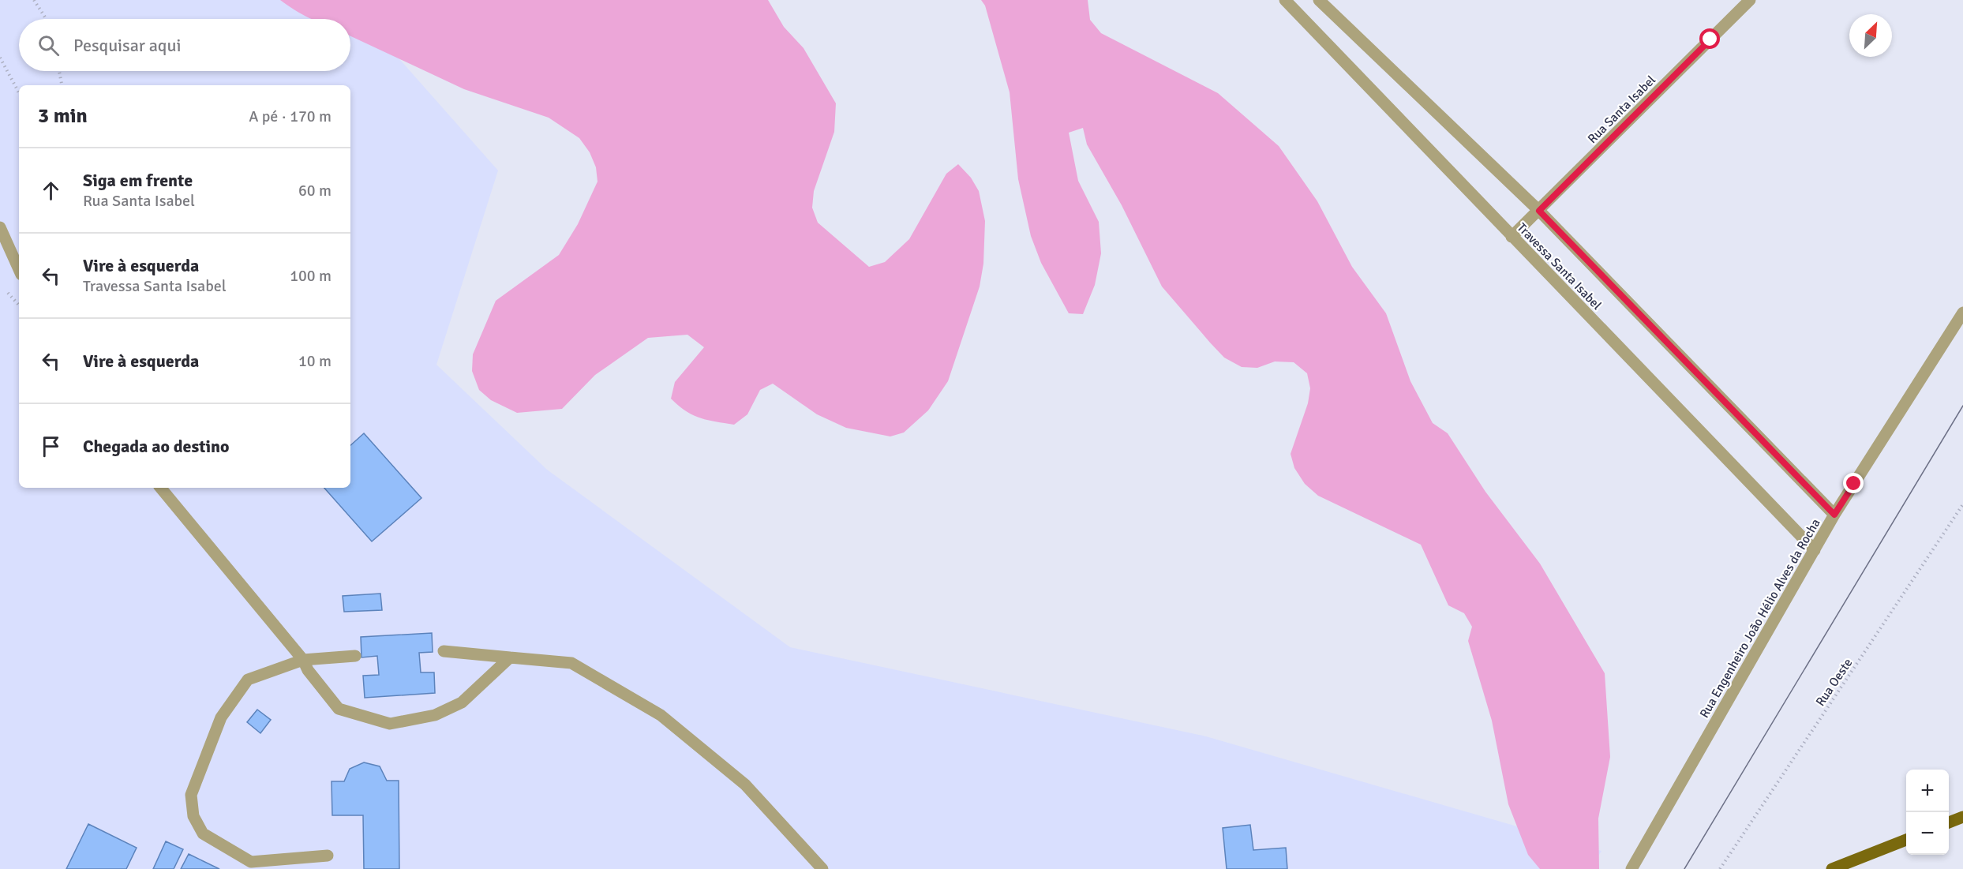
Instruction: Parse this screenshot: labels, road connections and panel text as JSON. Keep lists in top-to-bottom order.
{
  "streets": {
    "street": ["Rua Santa Isabel", "Travessa Santa Isabel", "Rua Engenheiro João Hélio Alves da Rocha"],
    "path": ["Rua Oeste"]
  },
  "crossings": [
    ["Rua Santa Isabel", "Travessa Santa Isabel"],
    ["Travessa Santa Isabel", "Rua Engenheiro João Hélio Alves da Rocha"]
  ],
  "north": "top right",
  "page": {
    "search": "Pesquisar aqui",
    "heading": ["3 min", "A pé · 170 m"],
    "list": [
      ["Siga em frente", "Rua Santa Isabel", "60 m"],
      ["Vire à esquerda", "Travessa Santa Isabel", "100 m"],
      ["Vire à esquerda", "10 m"],
      "Chegada ao destino"
    ],
    "map_buttons": ["+", "−"]
  }
}
